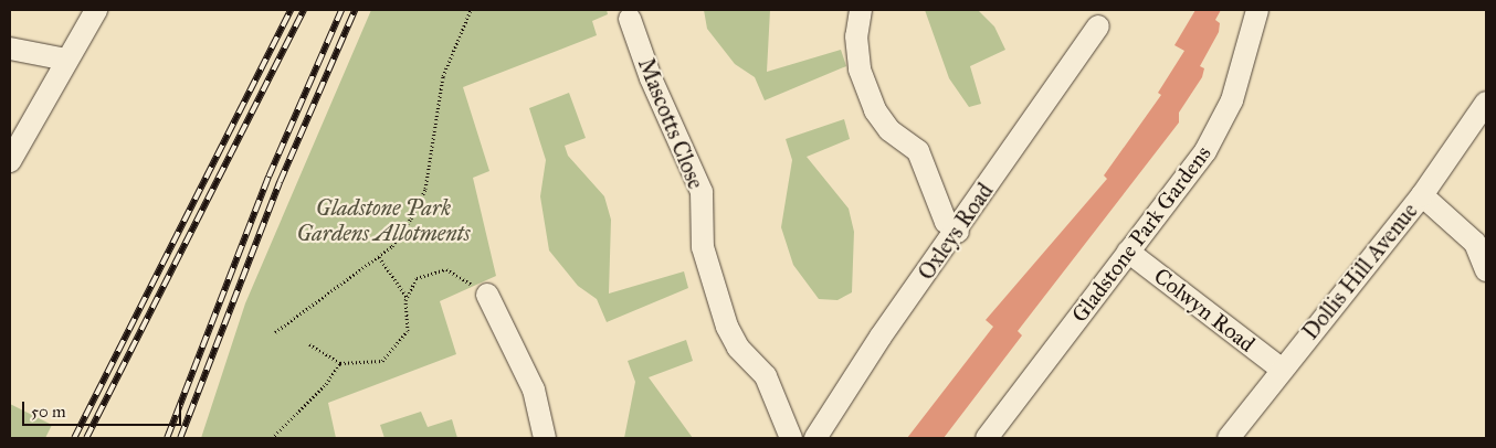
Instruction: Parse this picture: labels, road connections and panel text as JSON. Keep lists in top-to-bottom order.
{
  "streets": {
    "street": [
      "Mascotts Close",
      "Oxleys Road",
      "Gladstone Park Gardens",
      "Dollis Hill Avenue",
      "Colwyn Road"
    ]
  },
  "crossings": [
    ["Gladstone Park Gardens", "Colwyn Road"],
    ["Dollis Hill Avenue", "Colwyn Road"]
  ],
  "parks": ["Gladstone Park Gardens Allotments"],
  "scale_bar": "50 m"
}
